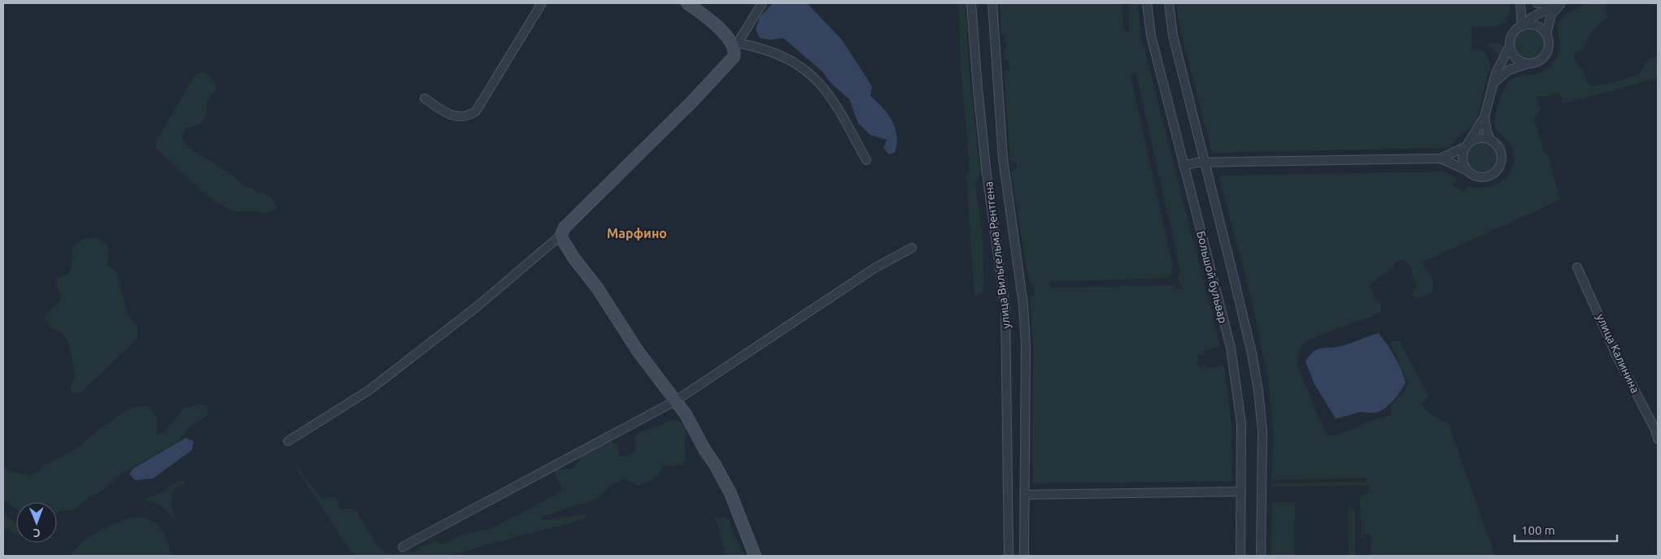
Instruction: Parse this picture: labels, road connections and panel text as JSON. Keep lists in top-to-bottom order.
{
  "streets": {
    "street": ["улица Вильгельма Рентгена", "Большой бульвар", "улица Калинина"]
  },
  "districts": ["Марфино"],
  "scale_bar": "100 m",
  "north": "bottom"
}
